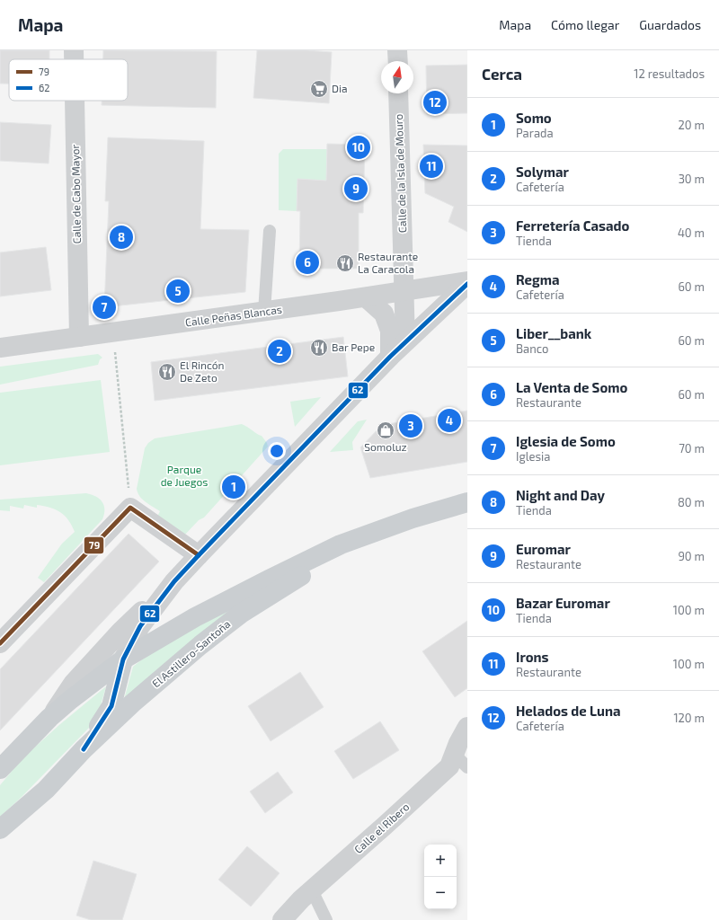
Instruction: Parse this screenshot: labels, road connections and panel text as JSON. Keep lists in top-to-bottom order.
{
  "streets": {
    "main road": ["El Astillero-Santoña"],
    "street": [
      "Calle de la Isla de Mouro",
      "Calle de Cabo Mayor",
      "Calle Peñas Blancas",
      "Calle el Ribero"
    ]
  },
  "crossings": [
    ["Calle de la Isla de Mouro", "Calle Peñas Blancas"],
    ["Calle de Cabo Mayor", "Calle Peñas Blancas"]
  ],
  "parks": ["Parque de Juegos"],
  "places": {
    "supermarket": ["Dia"],
    "restaurant": ["Restaurante La Caracola", "Bar Pepe", "El Rincón De Zeto"],
    "shop": ["Somoluz"]
  },
  "lines": ["transit line 62", "transit line 79"],
  "legend": ["79", "62"],
  "north": "top",
  "page": {
    "header": "Mapa",
    "nav": ["Mapa", "Cómo llegar", "Guardados"],
    "heading": ["Cerca", "12 resultados"],
    "pins": [
      "12",
      "10",
      "11",
      "9",
      "8",
      "6",
      "5",
      "7",
      "2",
      "4",
      "3",
      "1"
    ],
    "list": [
      {
        "mark": "1",
        "name": "Somo",
        "note": "Parada",
        "value": "20 m"
      },
      {
        "mark": "2",
        "name": "Solymar",
        "note": "Cafetería",
        "value": "30 m"
      },
      {
        "mark": "3",
        "name": "Ferretería Casado",
        "note": "Tienda",
        "value": "40 m"
      },
      {
        "mark": "4",
        "name": "Regma",
        "note": "Cafetería",
        "value": "60 m"
      },
      {
        "mark": "5",
        "name": "Liber__bank",
        "note": "Banco",
        "value": "60 m"
      },
      {
        "mark": "6",
        "name": "La Venta de Somo",
        "note": "Restaurante",
        "value": "60 m"
      },
      {
        "mark": "7",
        "name": "Iglesia de Somo",
        "note": "Iglesia",
        "value": "70 m"
      },
      {
        "mark": "8",
        "name": "Night and Day",
        "note": "Tienda",
        "value": "80 m"
      },
      {
        "mark": "9",
        "name": "Euromar",
        "note": "Restaurante",
        "value": "90 m"
      },
      {
        "mark": "10",
        "name": "Bazar Euromar",
        "note": "Tienda",
        "value": "100 m"
      },
      {
        "mark": "11",
        "name": "Irons",
        "note": "Restaurante",
        "value": "100 m"
      },
      {
        "mark": "12",
        "name": "Helados de Luna",
        "note": "Cafetería",
        "value": "120 m"
      }
    ],
    "map_buttons": ["+", "−"]
  }
}
